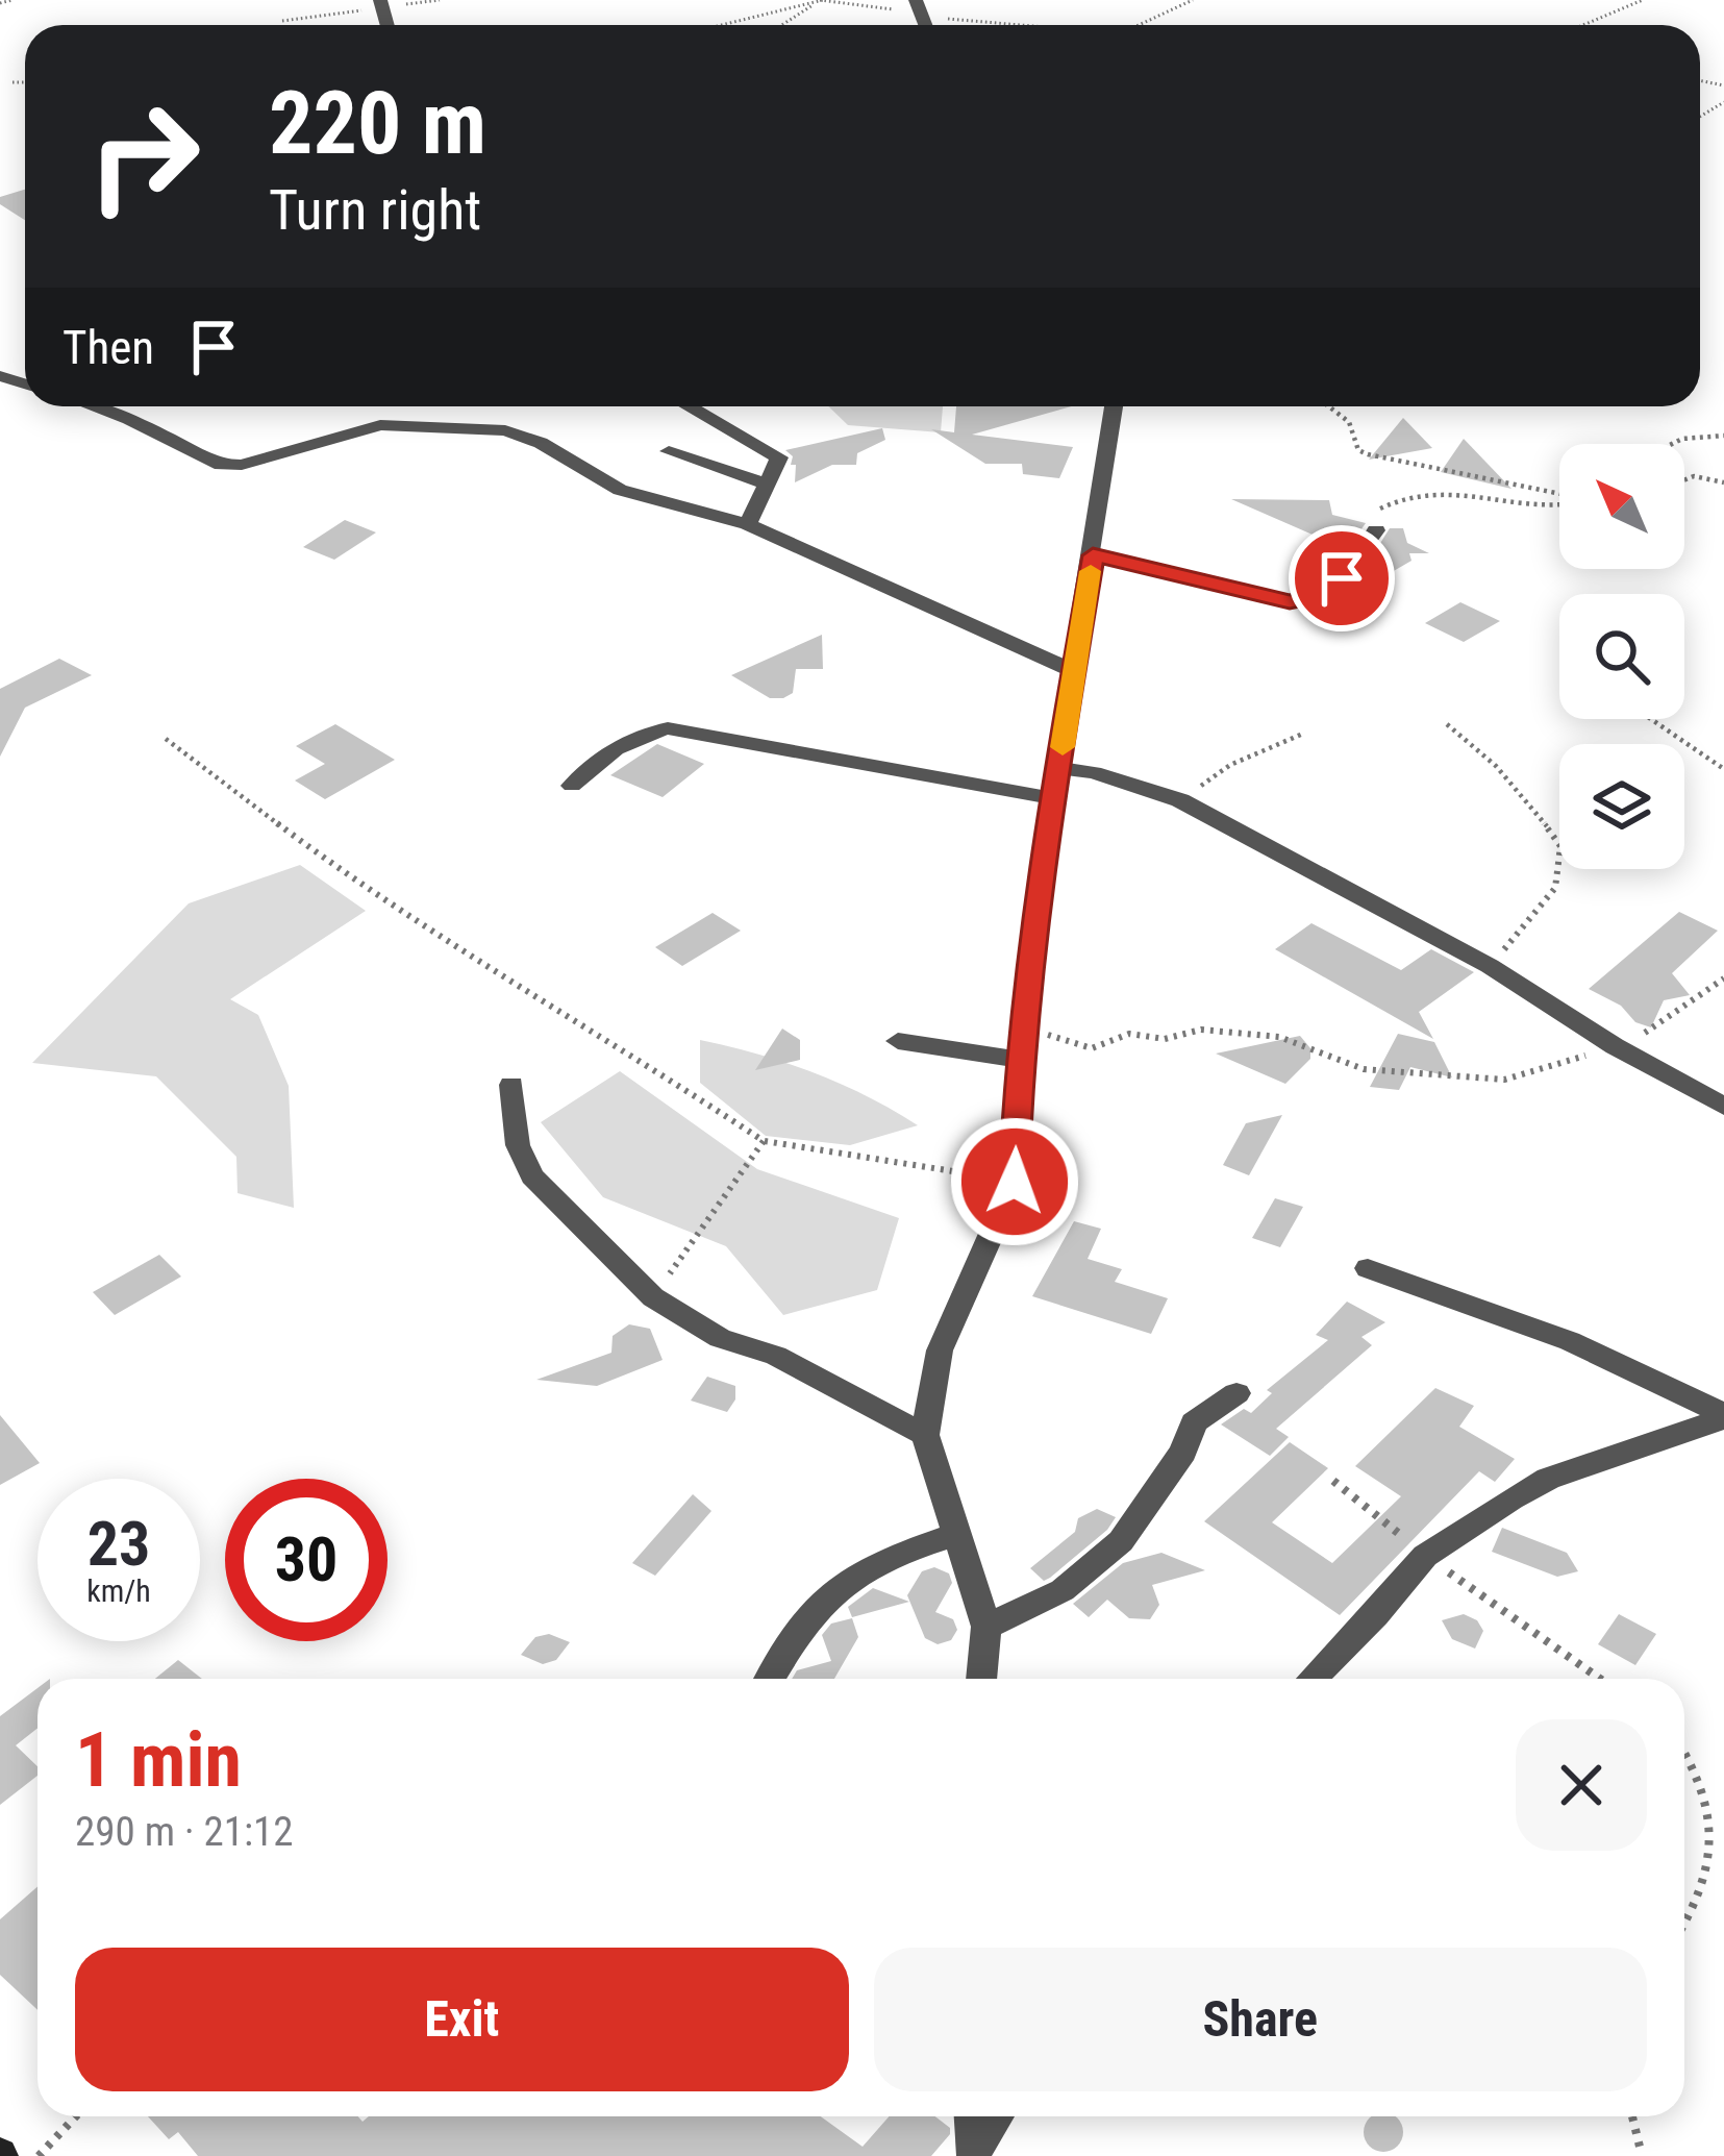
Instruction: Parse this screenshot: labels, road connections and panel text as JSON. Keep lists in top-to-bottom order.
{
  "north": "top left",
  "page": {
    "turn": ["220 m", "Turn right"],
    "then": "Then",
    "speed": "23 km/h",
    "limit": "30",
    "heading": ["1 min", "290 m · 21:12"],
    "buttons": ["Exit", "Share"]
  }
}
